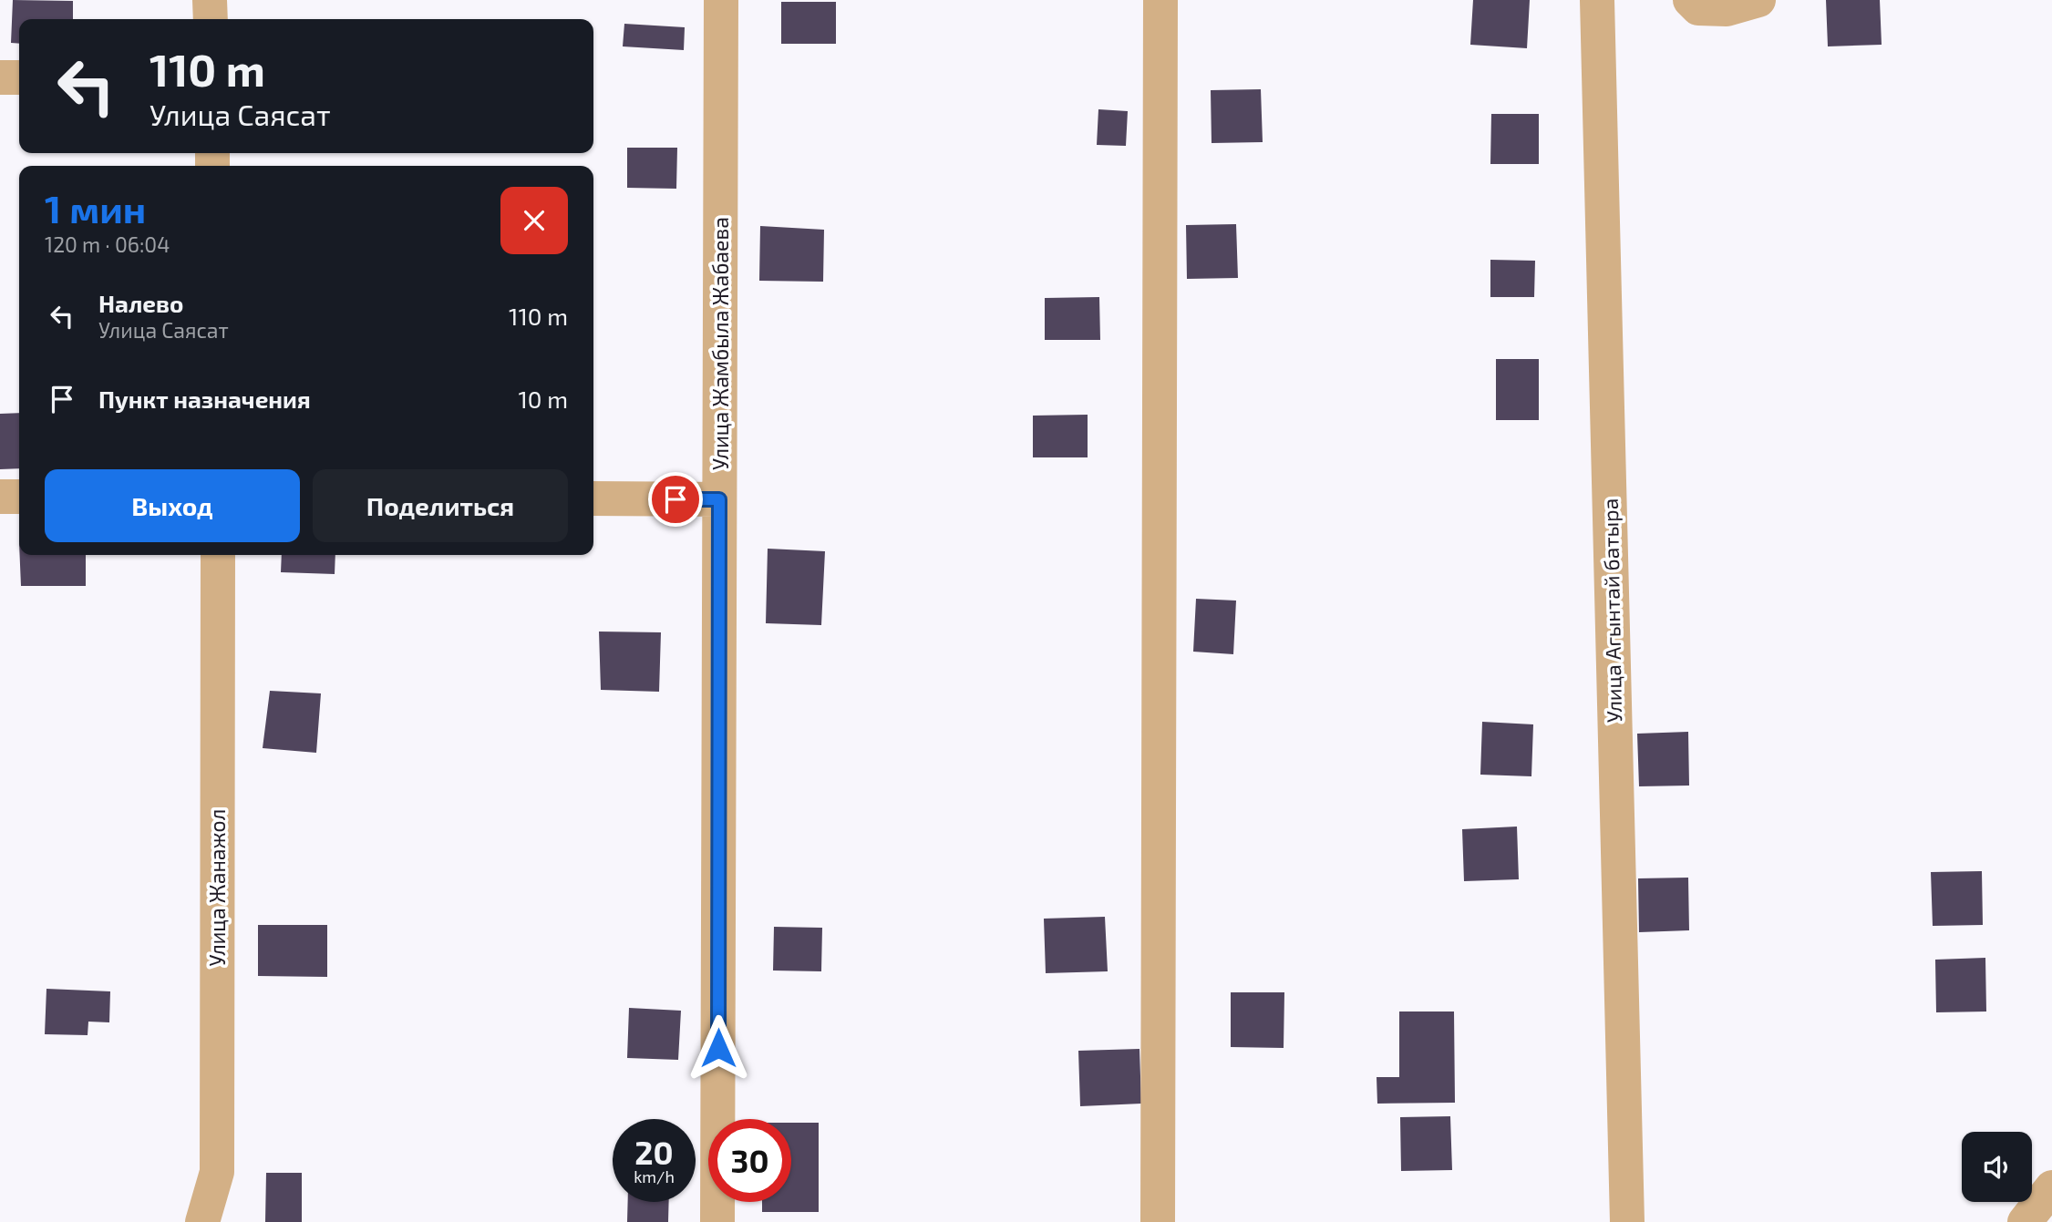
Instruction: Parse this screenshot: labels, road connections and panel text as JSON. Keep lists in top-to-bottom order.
{
  "streets": {
    "street": ["Улица Жамбыла Жабаева", "Улица Агынтай батыра", "Улица Жанажол"]
  },
  "page": {
    "turn": ["110 m", "Улица Саясат"],
    "heading": ["1 мин", "120 m · 06:04"],
    "list": [
      {
        "name": "Налево",
        "note": "Улица Саясат",
        "value": "110 m"
      },
      {
        "name": "Пункт назначения",
        "value": "10 m"
      }
    ],
    "buttons": ["Выход", "Поделиться"],
    "speed": "20 km/h",
    "limit": "30"
  }
}
